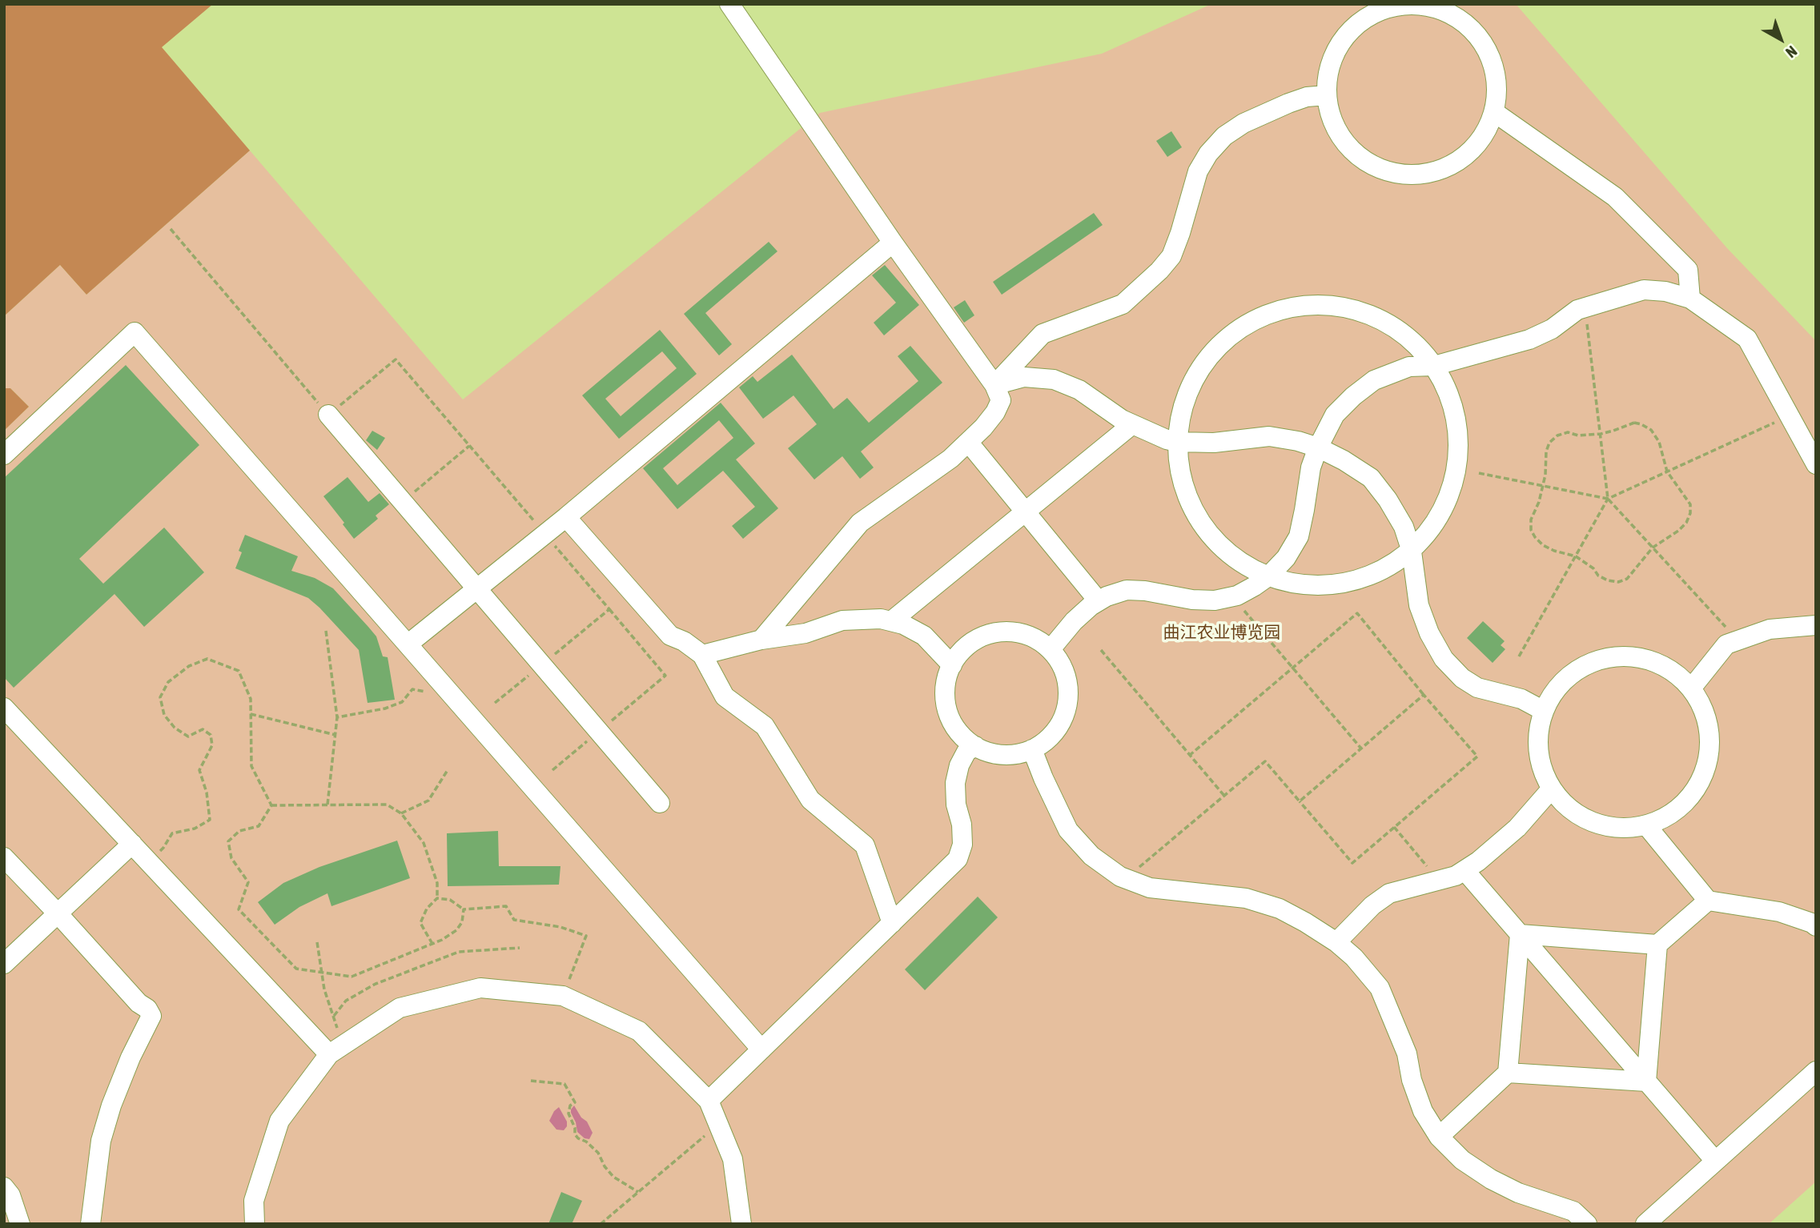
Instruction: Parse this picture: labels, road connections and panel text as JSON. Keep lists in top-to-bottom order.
{
  "parks": ["曲江农业博览园"],
  "north": "bottom right"
}
